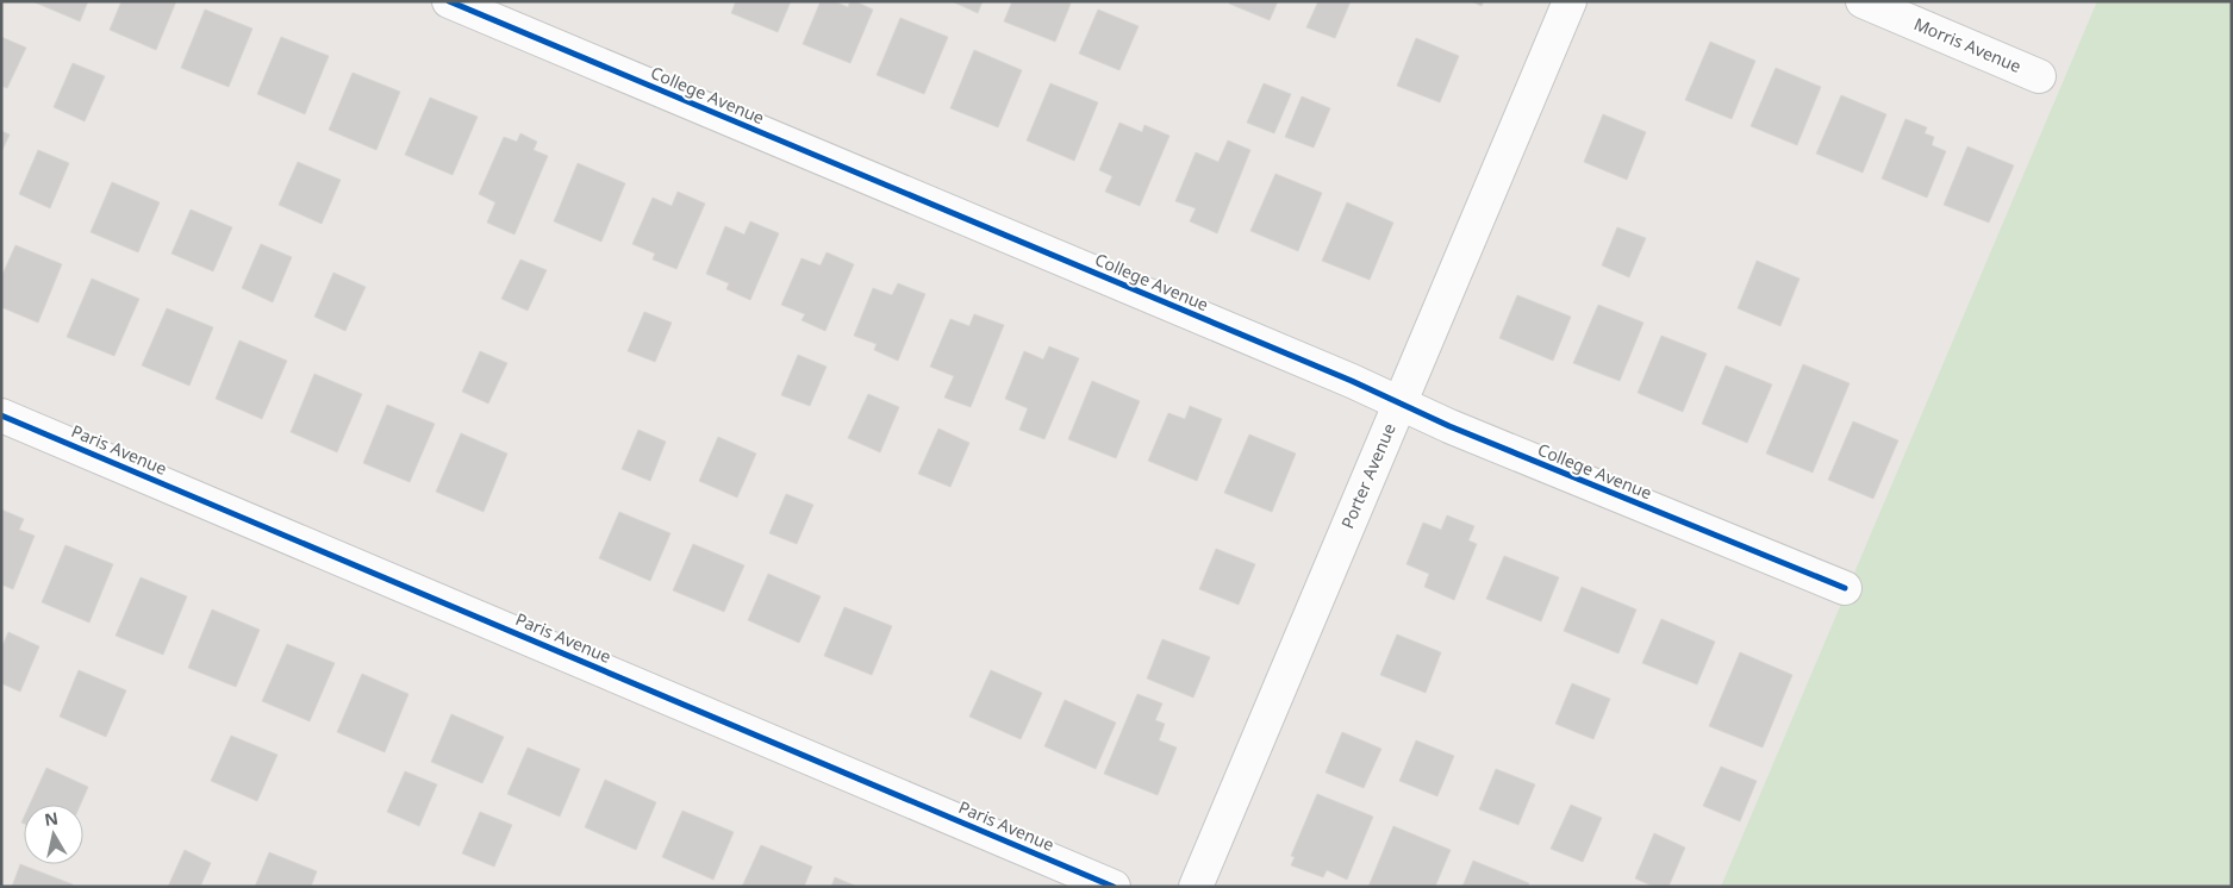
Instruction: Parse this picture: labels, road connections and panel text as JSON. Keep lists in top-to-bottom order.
{
  "streets": {
    "street": [
      "Morris Avenue",
      "College Avenue",
      "Paris Avenue",
      "Porter Avenue"
    ]
  },
  "crossings": [
    ["College Avenue", "Porter Avenue"]
  ],
  "north": "top"
}
